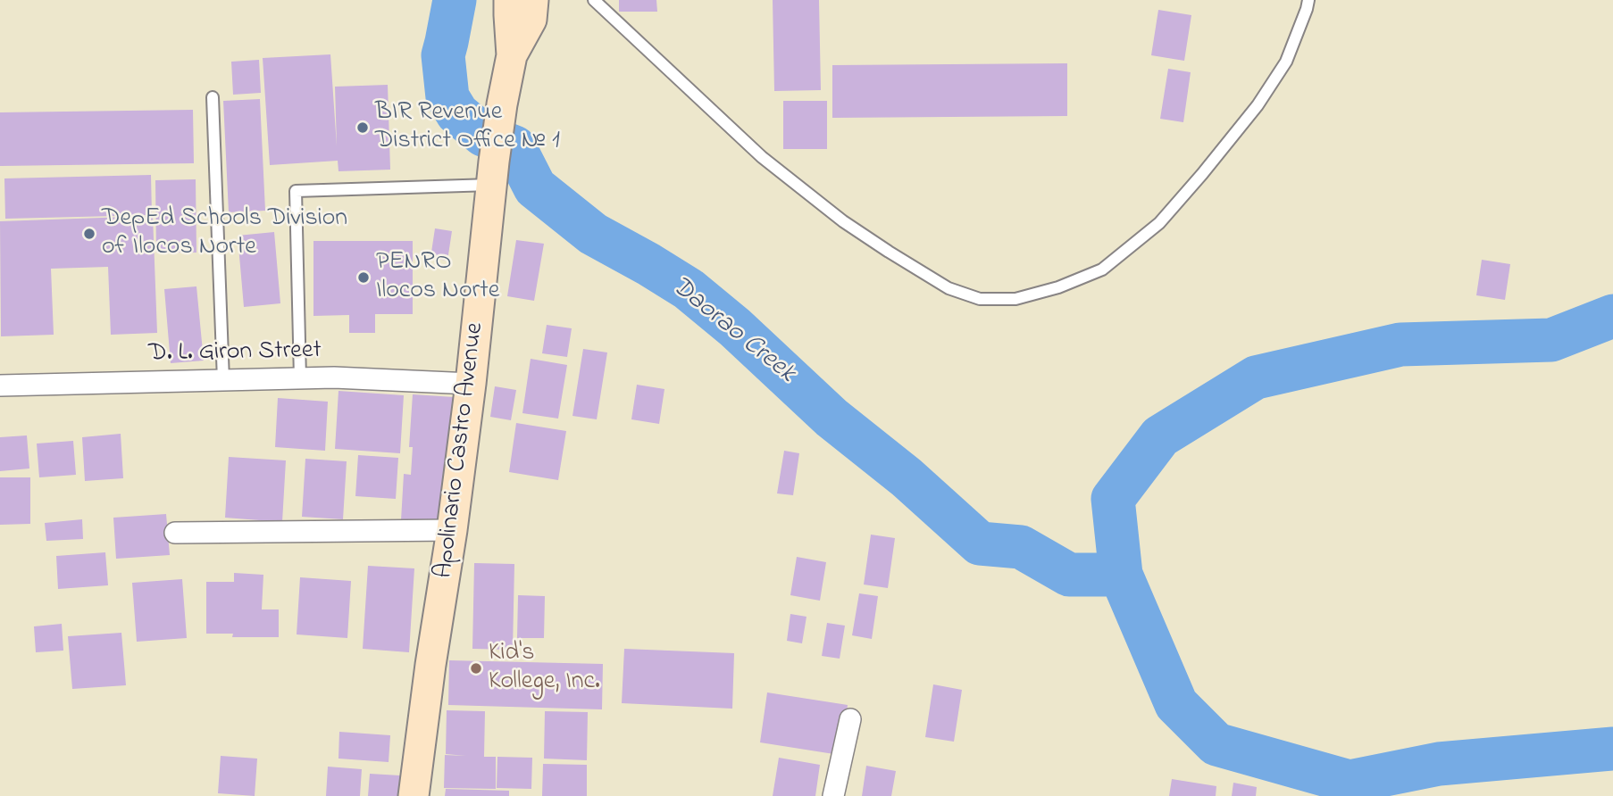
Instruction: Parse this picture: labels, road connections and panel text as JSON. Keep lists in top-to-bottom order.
{
  "streets": {
    "main road": ["Apolinario Castro Avenue"],
    "street": ["D. L. Giron Street"]
  },
  "crossings": [
    ["D. L. Giron Street", "Apolinario Castro Avenue"]
  ],
  "water": ["Daorao Creek"],
  "places": [
    "BIR Revenue District Office № 1",
    "DepEd Schools Division of Ilocos Norte",
    "PENRO Ilocos Norte",
    "Kid's Kollege, Inc."
  ]
}
